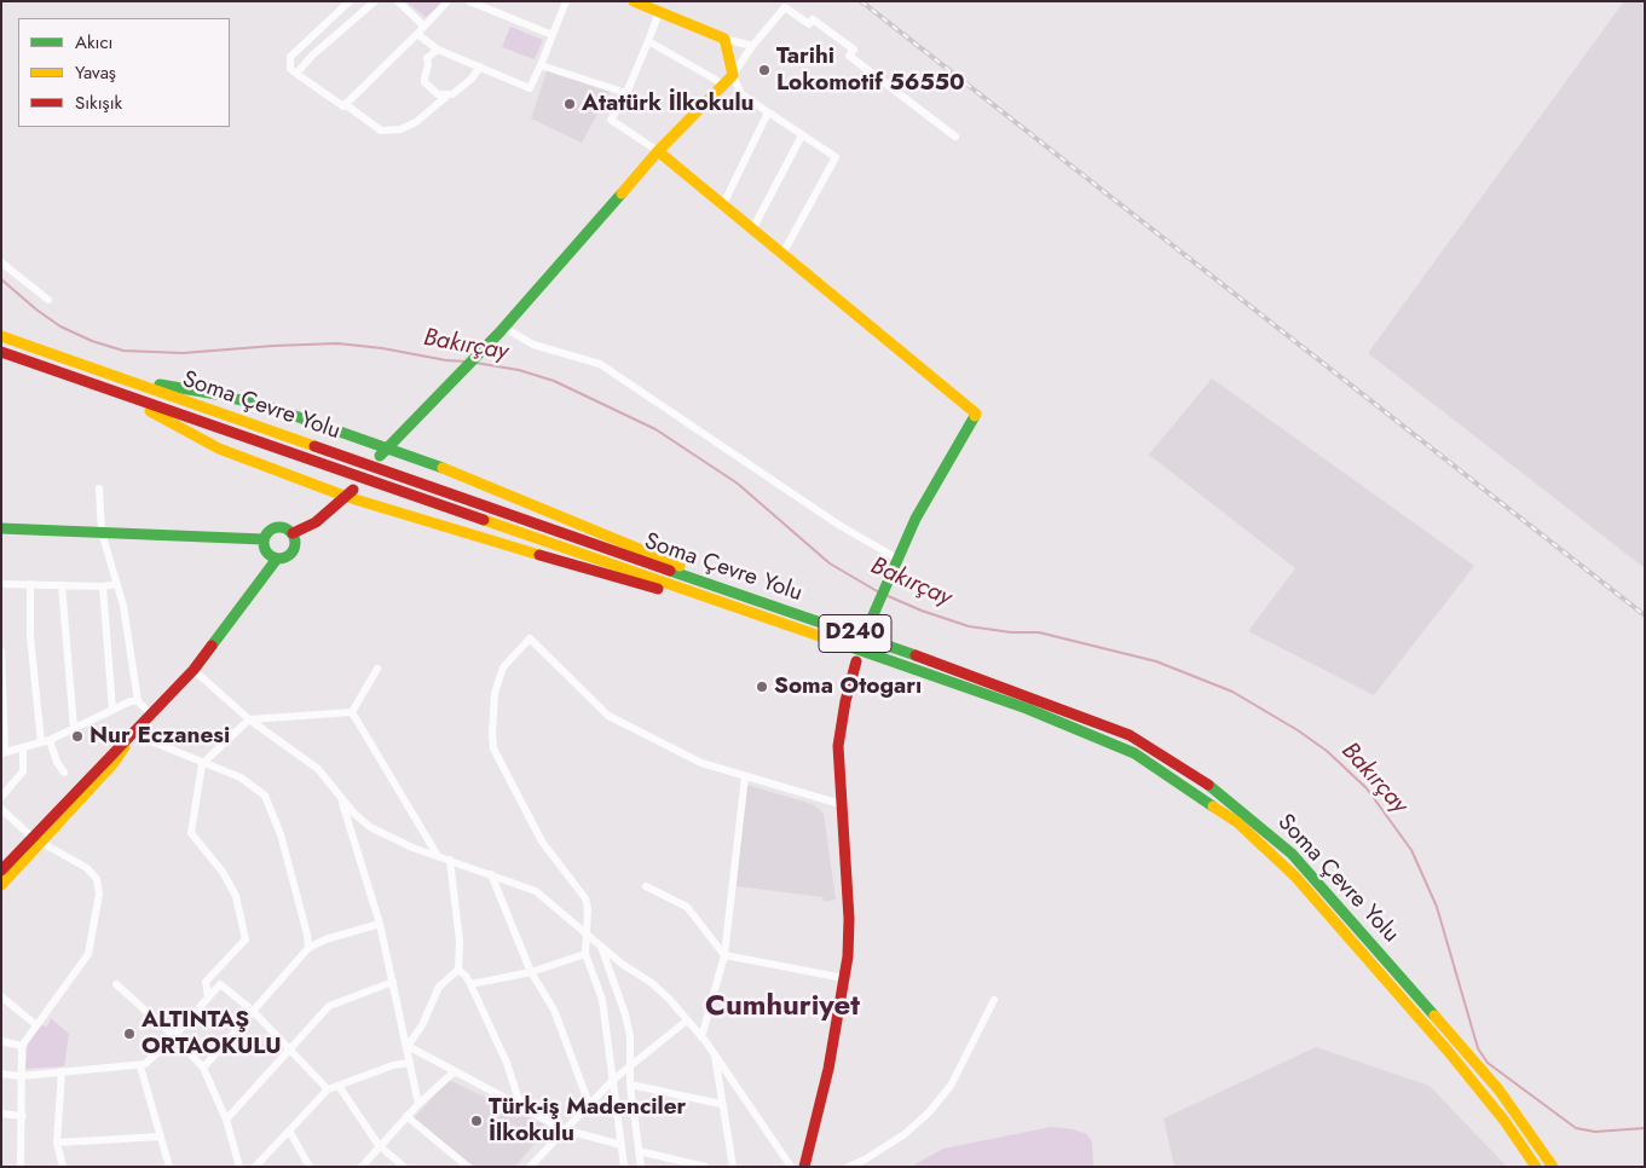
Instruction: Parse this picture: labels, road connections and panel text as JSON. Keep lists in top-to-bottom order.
{
  "streets": {
    "main road": ["Soma Çevre Yolu", "D240"]
  },
  "districts": ["Cumhuriyet"],
  "water": ["Bakırçay"],
  "places": [
    "Tarihi Lokomotif 56550",
    "Atatürk İlkokulu",
    "Soma Otogarı",
    "Nur Eczanesi",
    "ALTINTAŞ ORTAOKULU",
    "Türk-iş Madenciler İlkokulu"
  ],
  "legend": ["Akıcı", "Yavaş", "Sıkışık"]
}
